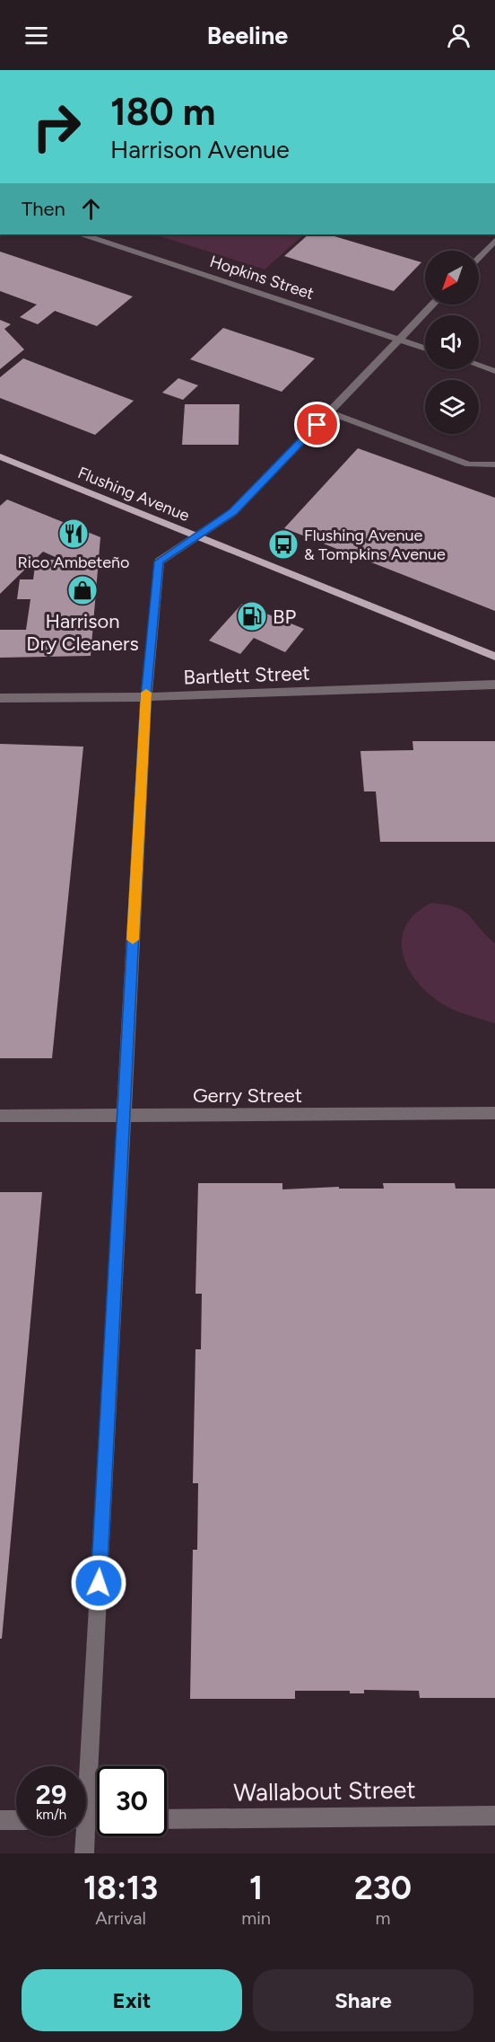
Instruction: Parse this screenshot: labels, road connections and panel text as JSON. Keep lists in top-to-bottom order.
{
  "streets": {
    "main road": ["Flushing Avenue"],
    "street": [
      "Hopkins Street",
      "Bartlett Street",
      "Gerry Street",
      "Wallabout Street"
    ]
  },
  "places": {
    "restaurant": ["Rico Ambeteño"],
    "bus stop": ["Flushing Avenue & Tompkins Avenue"],
    "shop": ["Harrison Dry Cleaners"],
    "fuel station": ["BP"]
  },
  "north": "bottom left",
  "page": {
    "header": "Beeline",
    "turn": ["180 m", "Harrison Avenue"],
    "then": "Then",
    "speed": "29 km/h",
    "limit": "30",
    "eta": [
      "18:13",
      "Arrival",
      "1",
      "min",
      "230",
      "m"
    ],
    "buttons": ["Exit", "Share"]
  }
}
